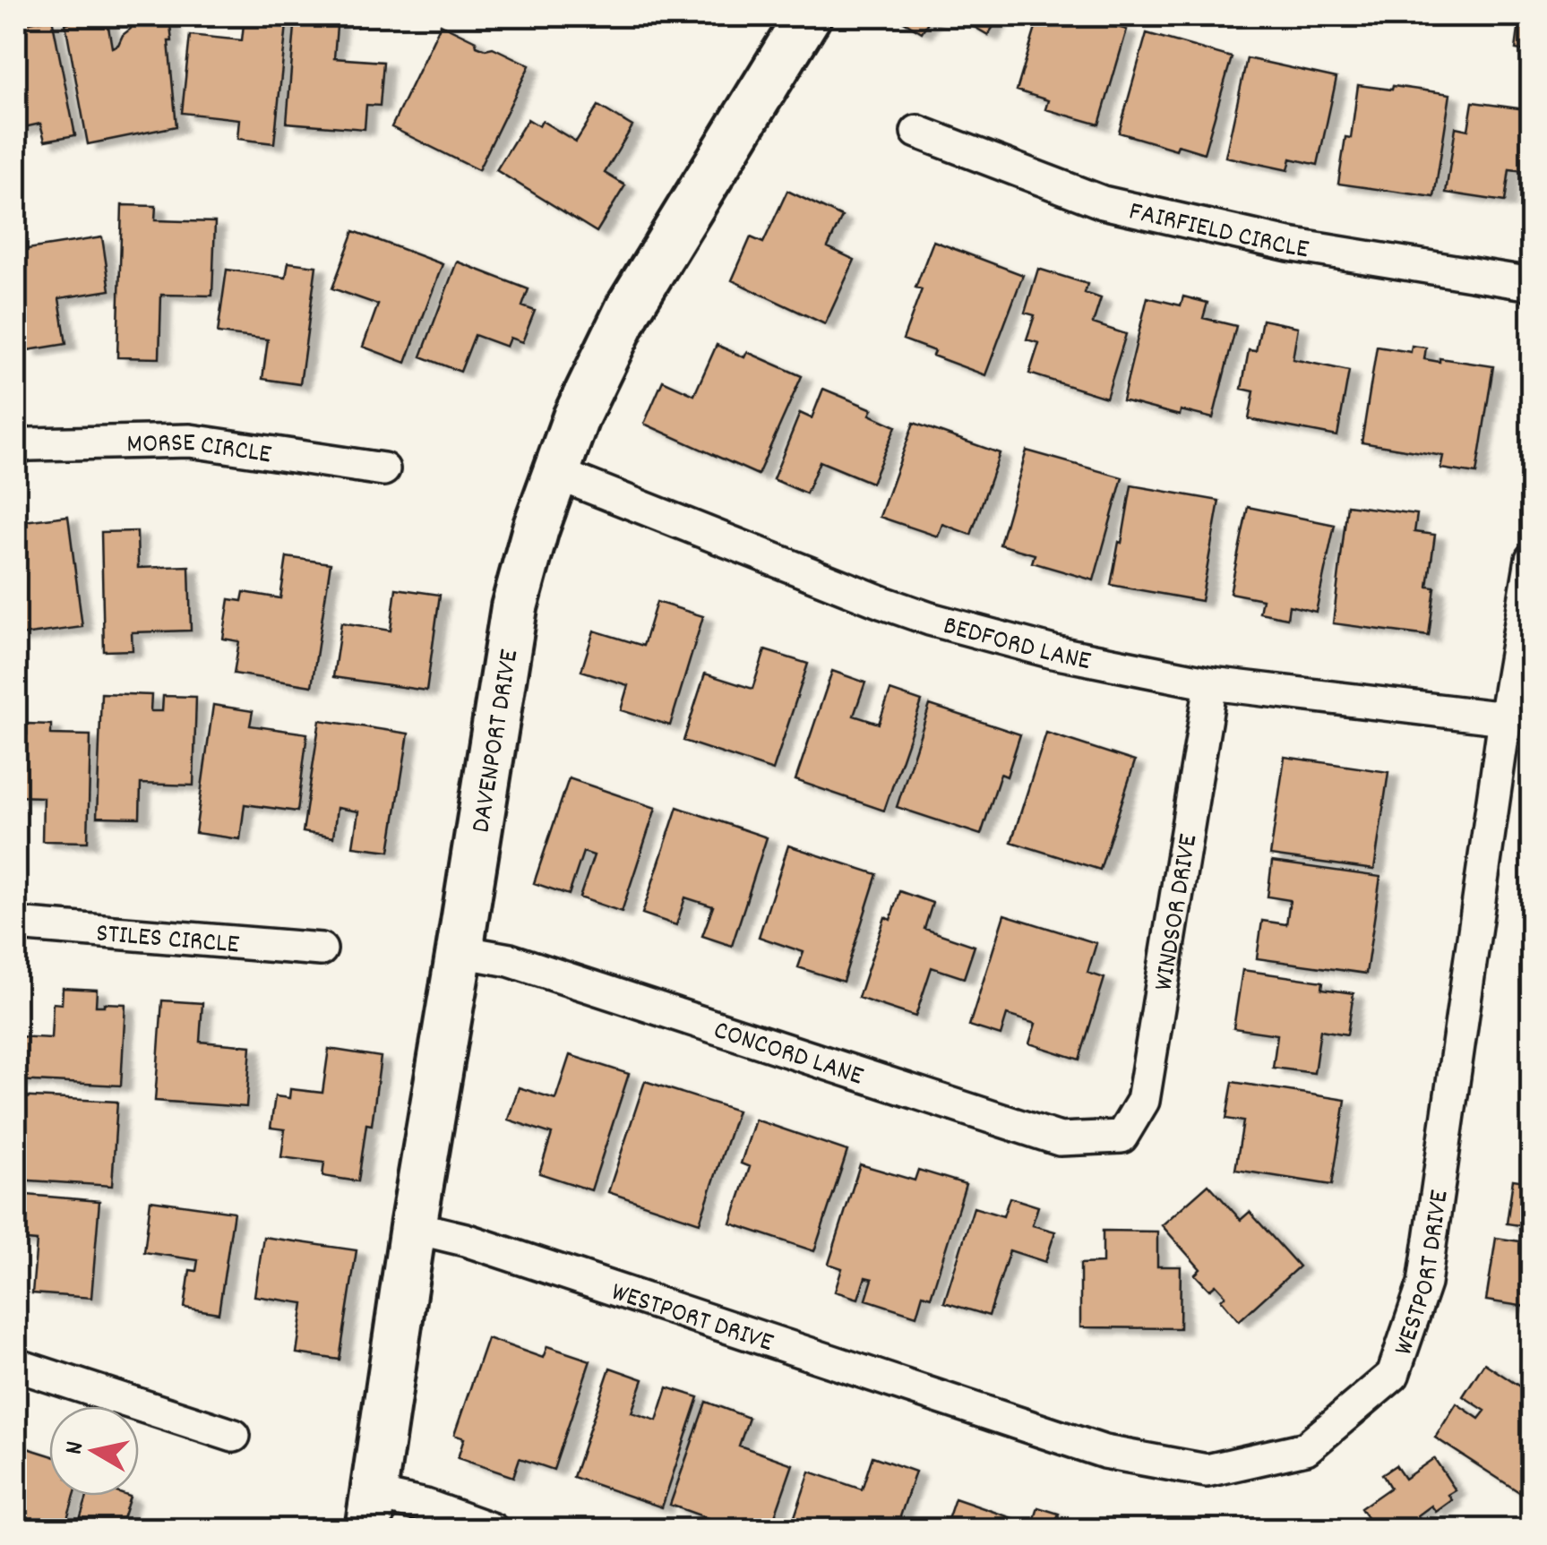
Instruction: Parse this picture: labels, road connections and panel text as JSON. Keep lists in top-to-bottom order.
{
  "streets": {
    "street": [
      "FAIRFIELD CIRCLE",
      "MORSE CIRCLE",
      "BEDFORD LANE",
      "DAVENPORT DRIVE",
      "WINDSOR DRIVE",
      "STILES CIRCLE",
      "CONCORD LANE",
      "WESTPORT DRIVE"
    ]
  },
  "crossings": [
    ["BEDFORD LANE", "DAVENPORT DRIVE"],
    ["BEDFORD LANE", "WINDSOR DRIVE"],
    ["BEDFORD LANE", "WESTPORT DRIVE"],
    ["DAVENPORT DRIVE", "CONCORD LANE"],
    ["DAVENPORT DRIVE", "WESTPORT DRIVE"],
    ["WINDSOR DRIVE", "CONCORD LANE"]
  ],
  "north": "left"
}
